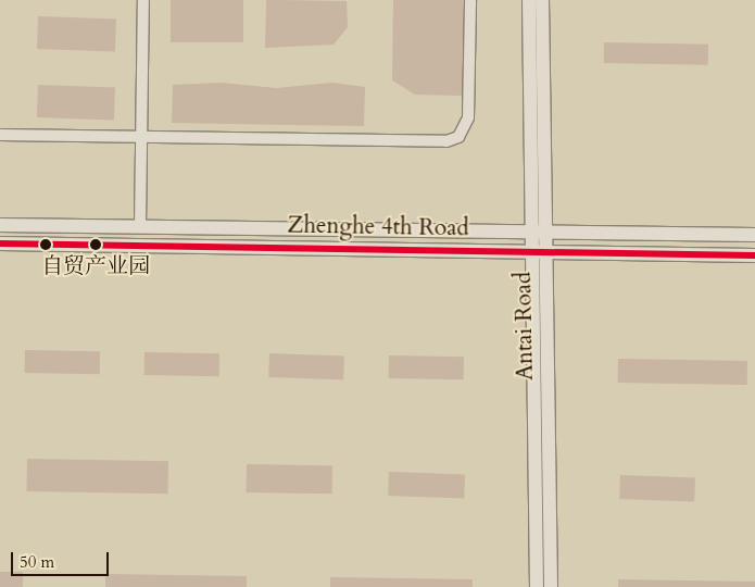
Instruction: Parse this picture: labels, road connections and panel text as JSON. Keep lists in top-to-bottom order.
{
  "streets": {
    "street": ["Zhenghe 4th Road", "Antai Road"]
  },
  "crossings": [
    ["Zhenghe 4th Road", "Antai Road"]
  ],
  "places": ["自贸产业园"],
  "scale_bar": "50 m"
}
